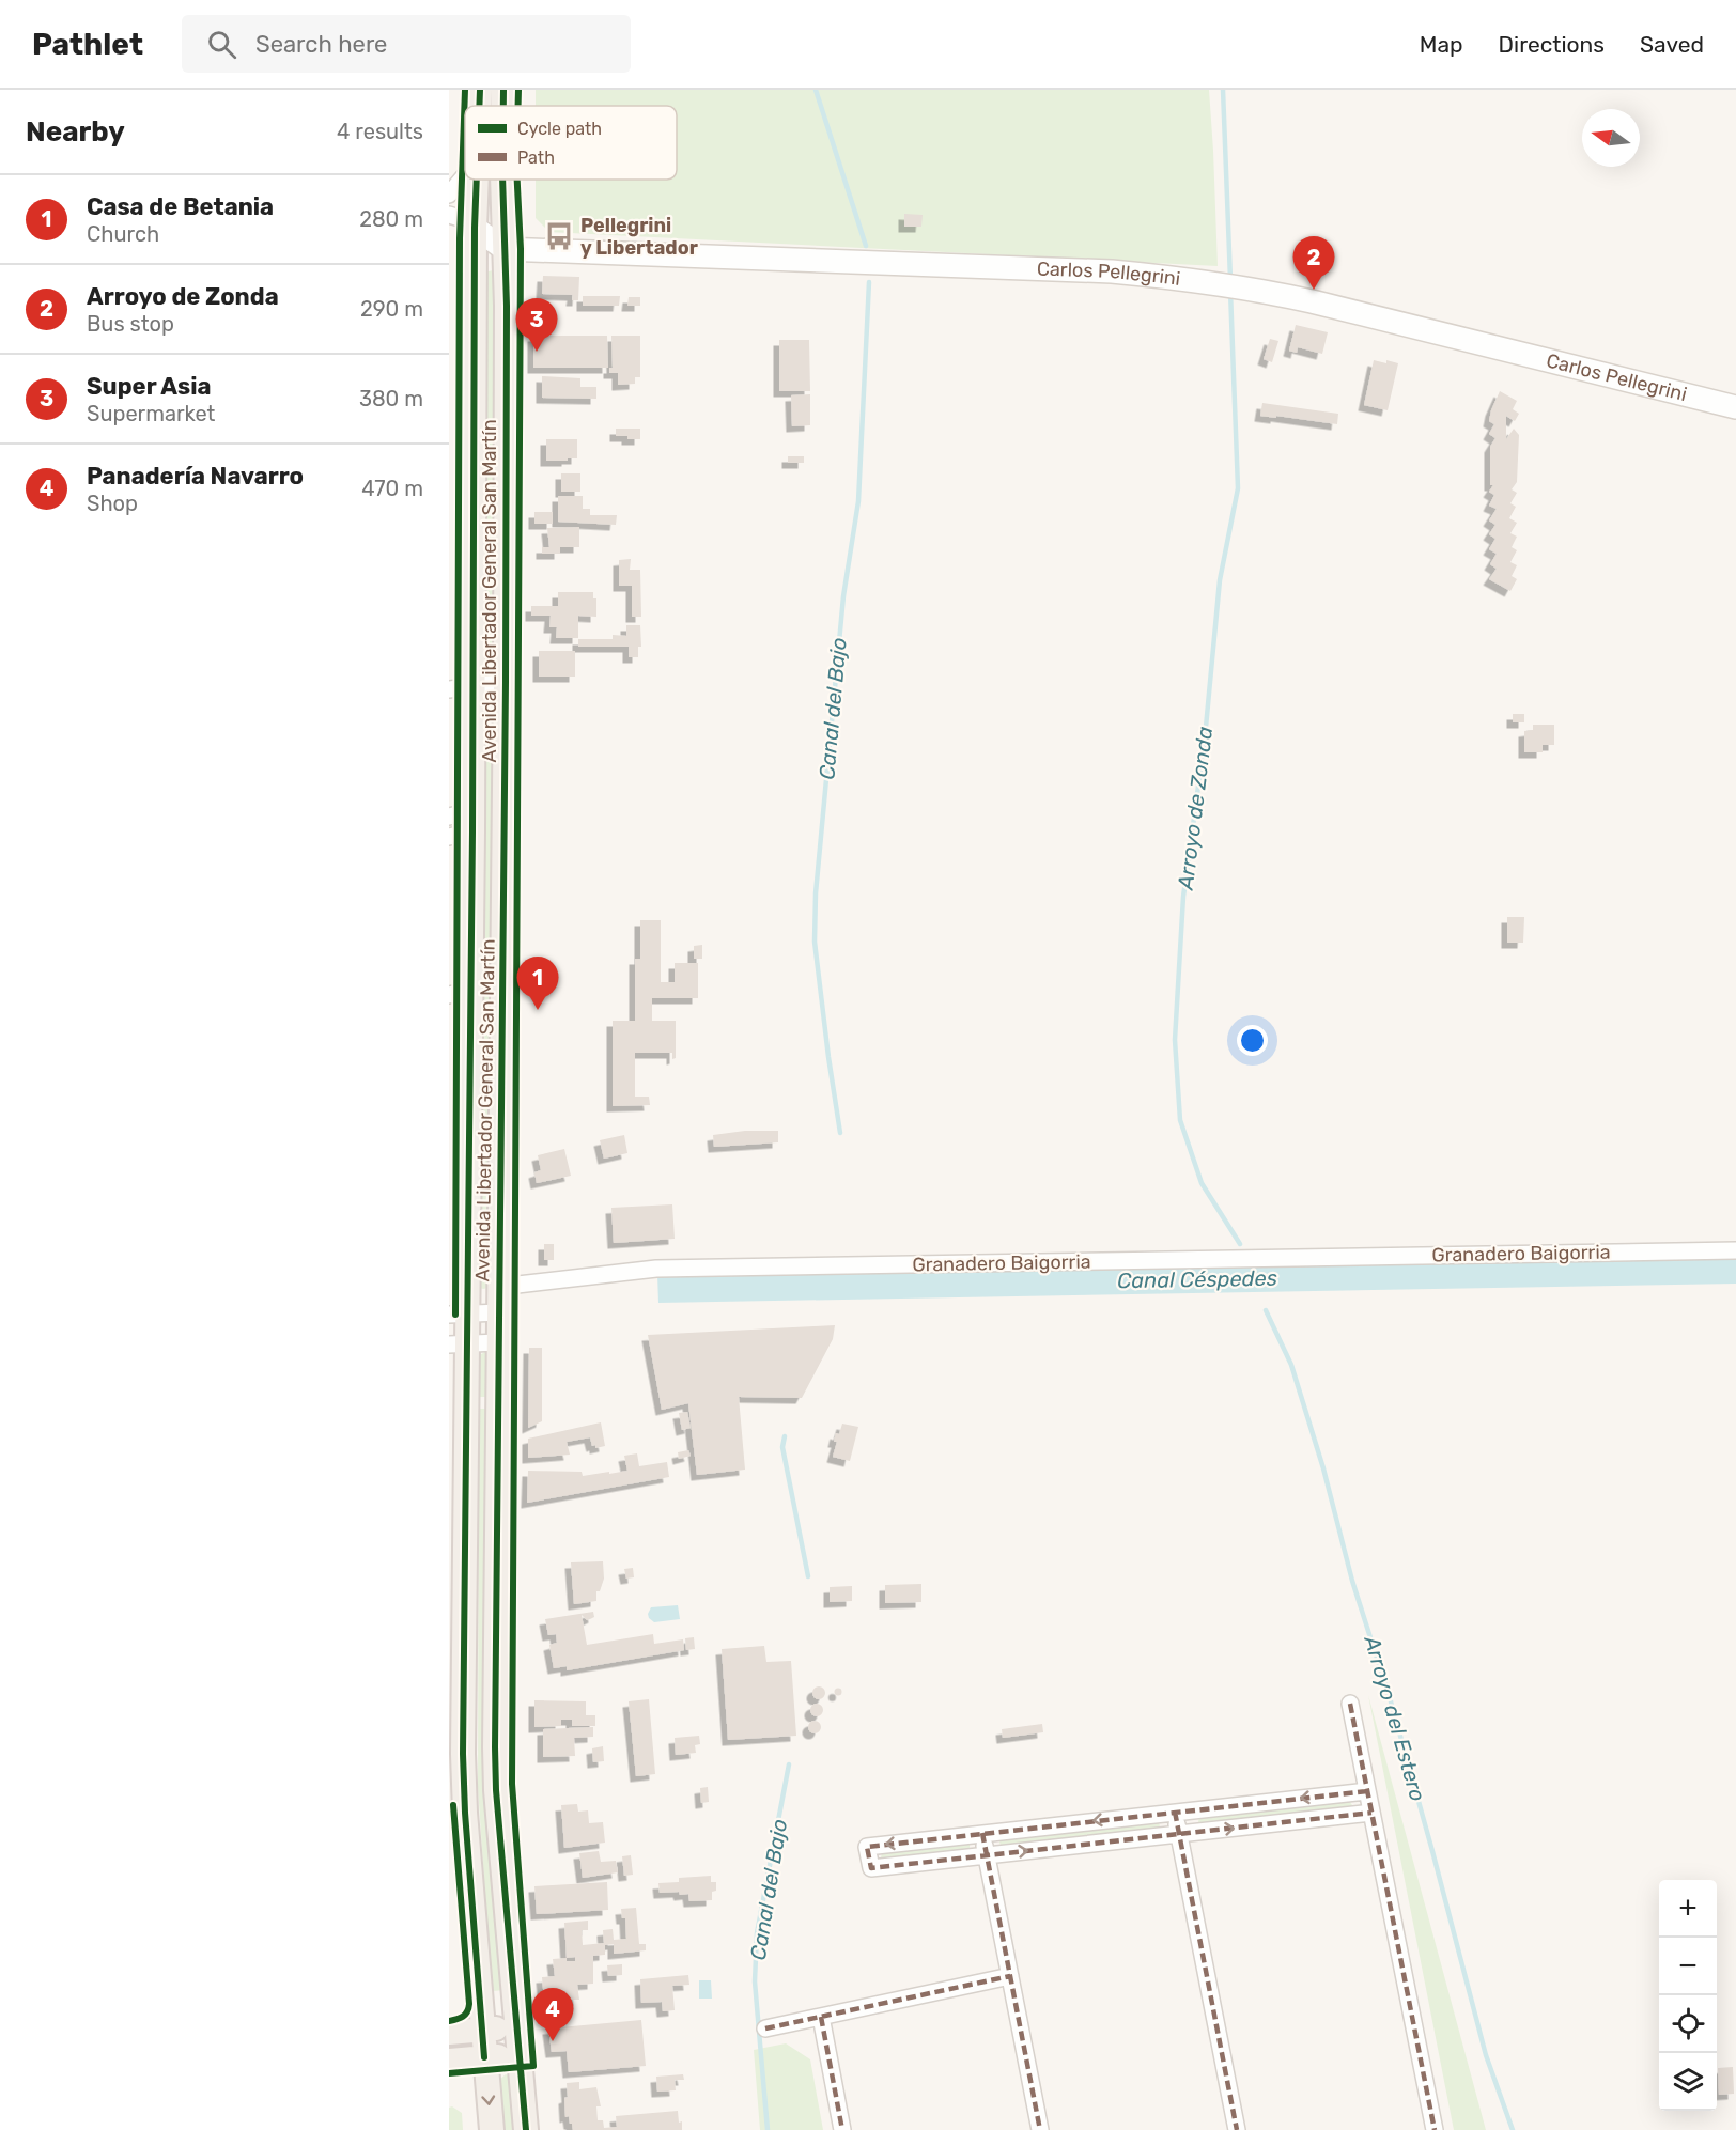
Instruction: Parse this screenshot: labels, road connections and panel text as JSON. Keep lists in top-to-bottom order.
{
  "streets": {
    "main road": ["Carlos Pellegrini", "Avenida Libertador General San Martín"],
    "street": ["Granadero Baigorria"]
  },
  "crossings": [
    ["Carlos Pellegrini", "Avenida Libertador General San Martín"],
    ["Avenida Libertador General San Martín", "Granadero Baigorria"]
  ],
  "water": [
    "Canal del Bajo",
    "Arroyo de Zonda",
    "Canal Céspedes",
    "Arroyo del Estero"
  ],
  "places": {
    "bus stop": ["Pellegrini y Libertador"]
  },
  "legend": ["Cycle path", "Path"],
  "north": "left",
  "page": {
    "header": "Pathlet",
    "search": "Search here",
    "nav": ["Map", "Directions", "Saved"],
    "heading": ["Nearby", "4 results"],
    "list": [
      {
        "mark": "1",
        "name": "Casa de Betania",
        "note": "Church",
        "value": "280 m"
      },
      {
        "mark": "2",
        "name": "Arroyo de Zonda",
        "note": "Bus stop",
        "value": "290 m"
      },
      {
        "mark": "3",
        "name": "Super Asia",
        "note": "Supermarket",
        "value": "380 m"
      },
      {
        "mark": "4",
        "name": "Panadería Navarro",
        "note": "Shop",
        "value": "470 m"
      }
    ],
    "pins": [
      "2",
      "3",
      "1",
      "4"
    ],
    "map_buttons": ["+", "−"]
  }
}
